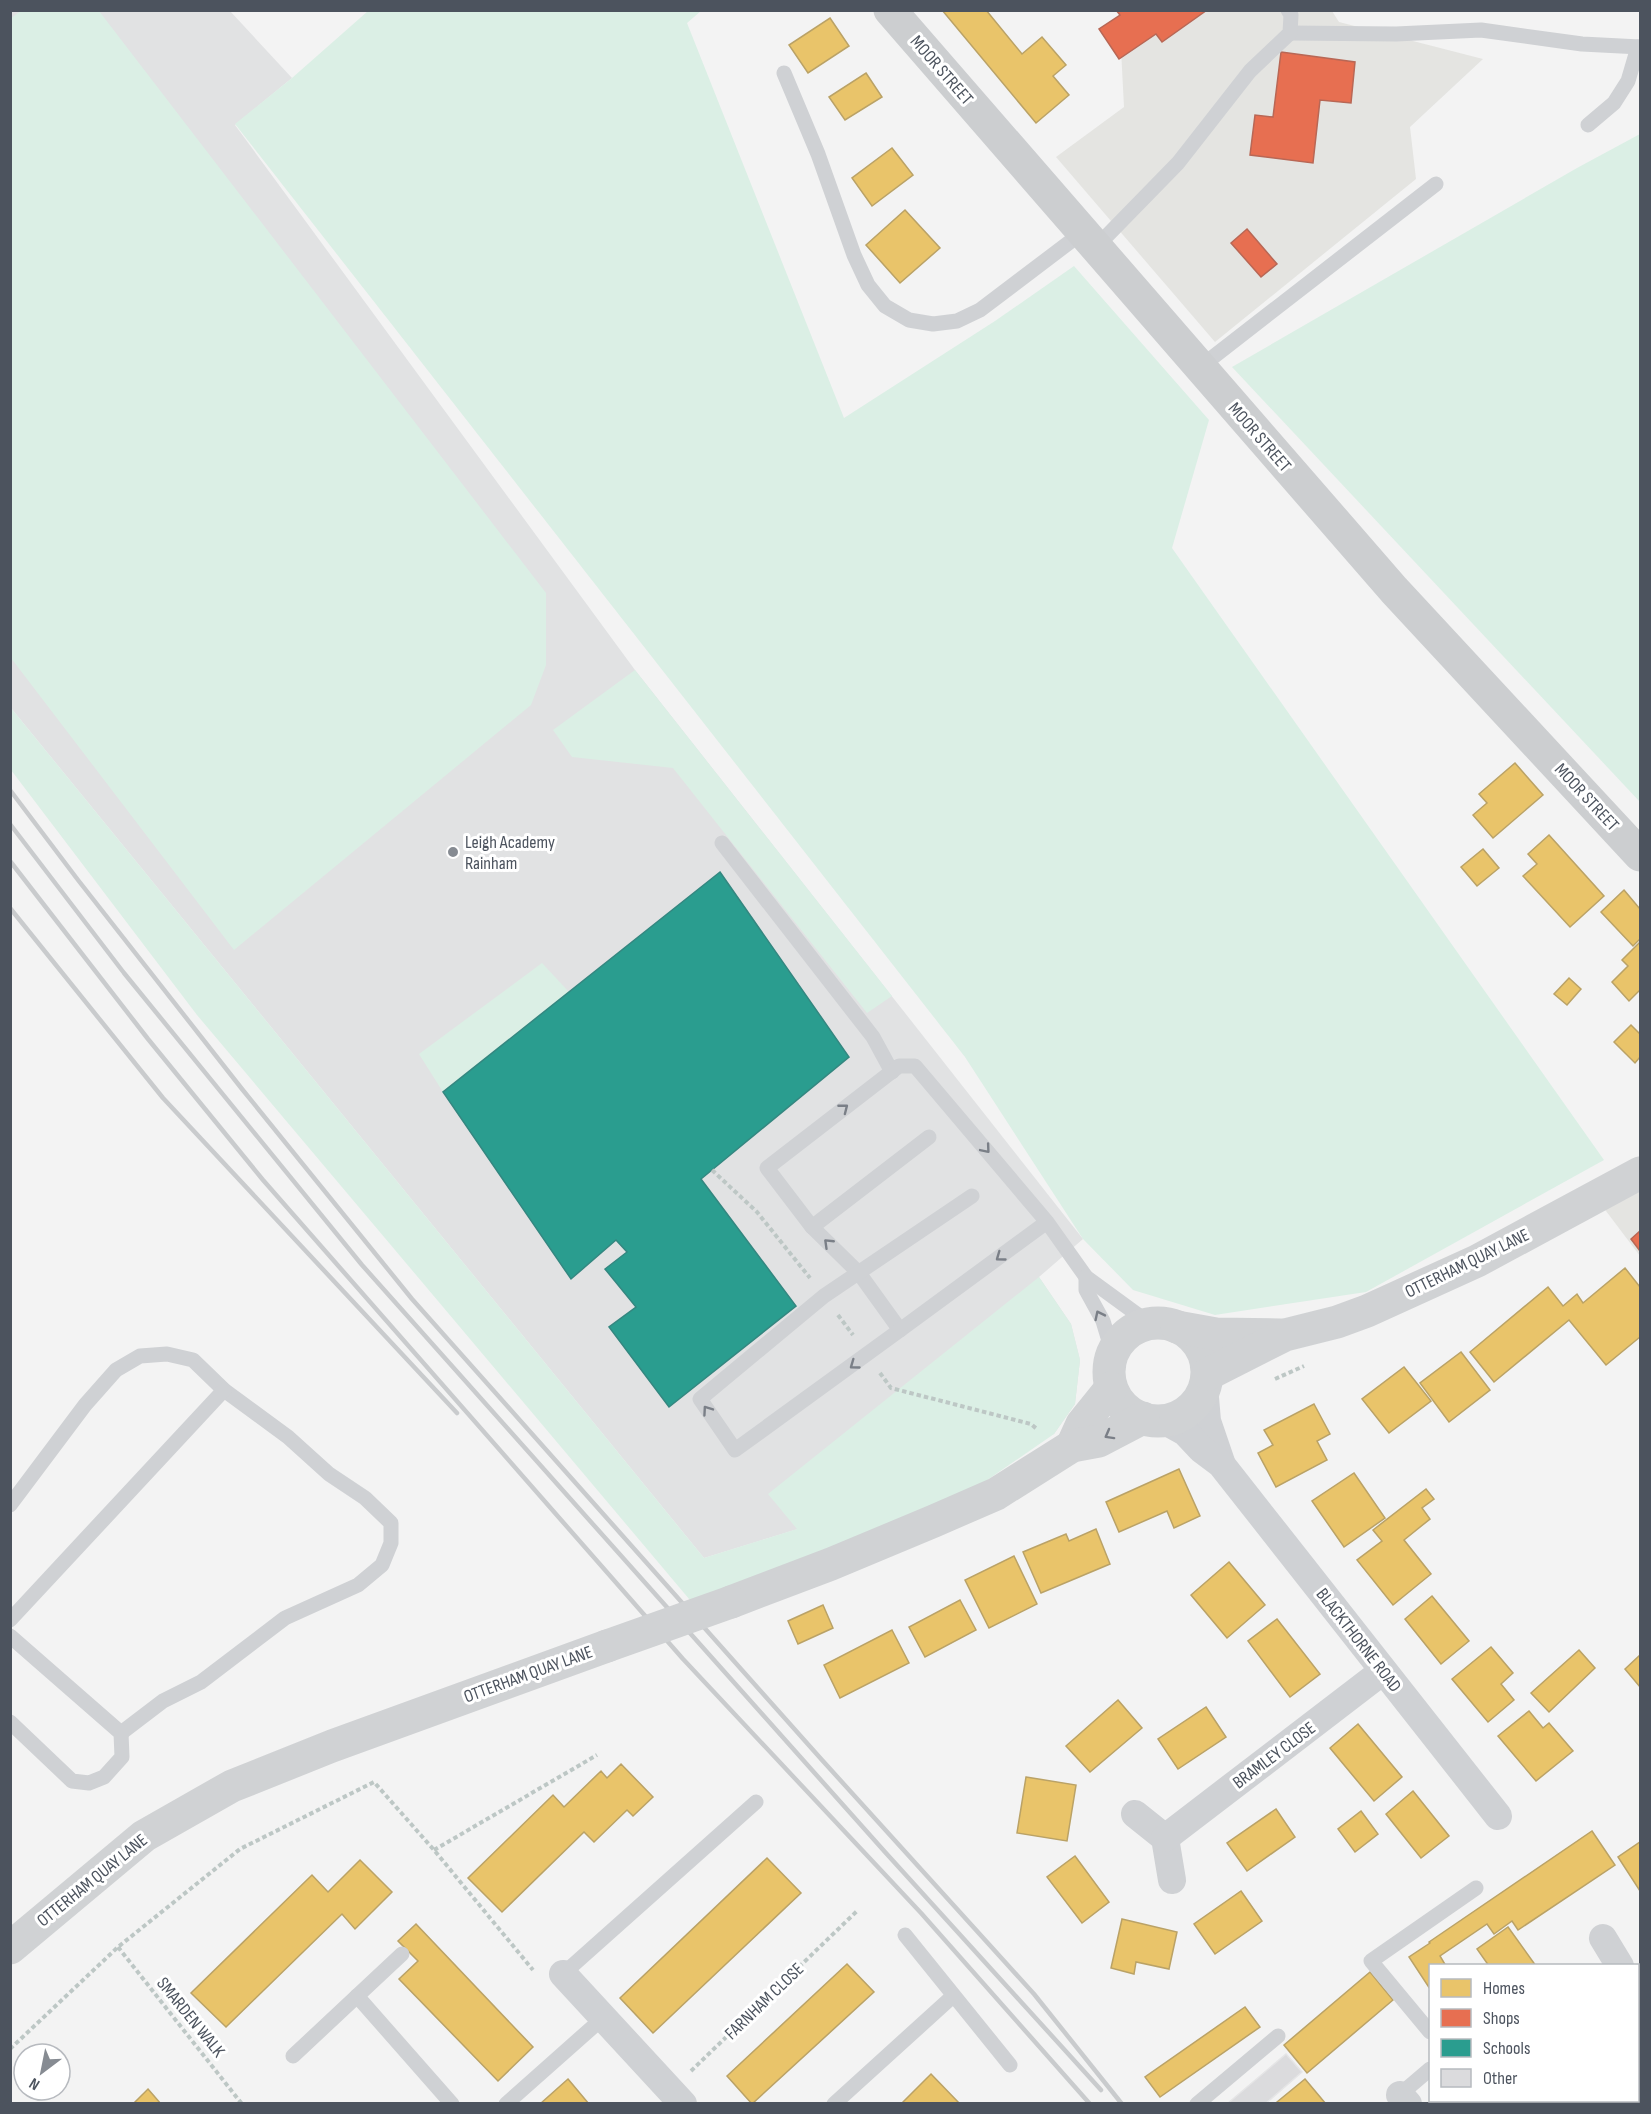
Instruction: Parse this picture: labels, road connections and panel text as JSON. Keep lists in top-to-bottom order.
{
  "streets": {
    "main road": ["MOOR STREET"],
    "street": ["OTTERHAM QUAY LANE", "BLACKTHORNE ROAD", "BRAMLEY CLOSE"],
    "path": ["FARNHAM CLOSE", "SMARDEN WALK"]
  },
  "crossings": [
    ["OTTERHAM QUAY LANE", "BLACKTHORNE ROAD"],
    ["BLACKTHORNE ROAD", "BRAMLEY CLOSE"]
  ],
  "places": ["Leigh Academy Rainham"],
  "legend": [
    "Homes",
    "Shops",
    "Schools",
    "Other"
  ],
  "north": "bottom left"
}
